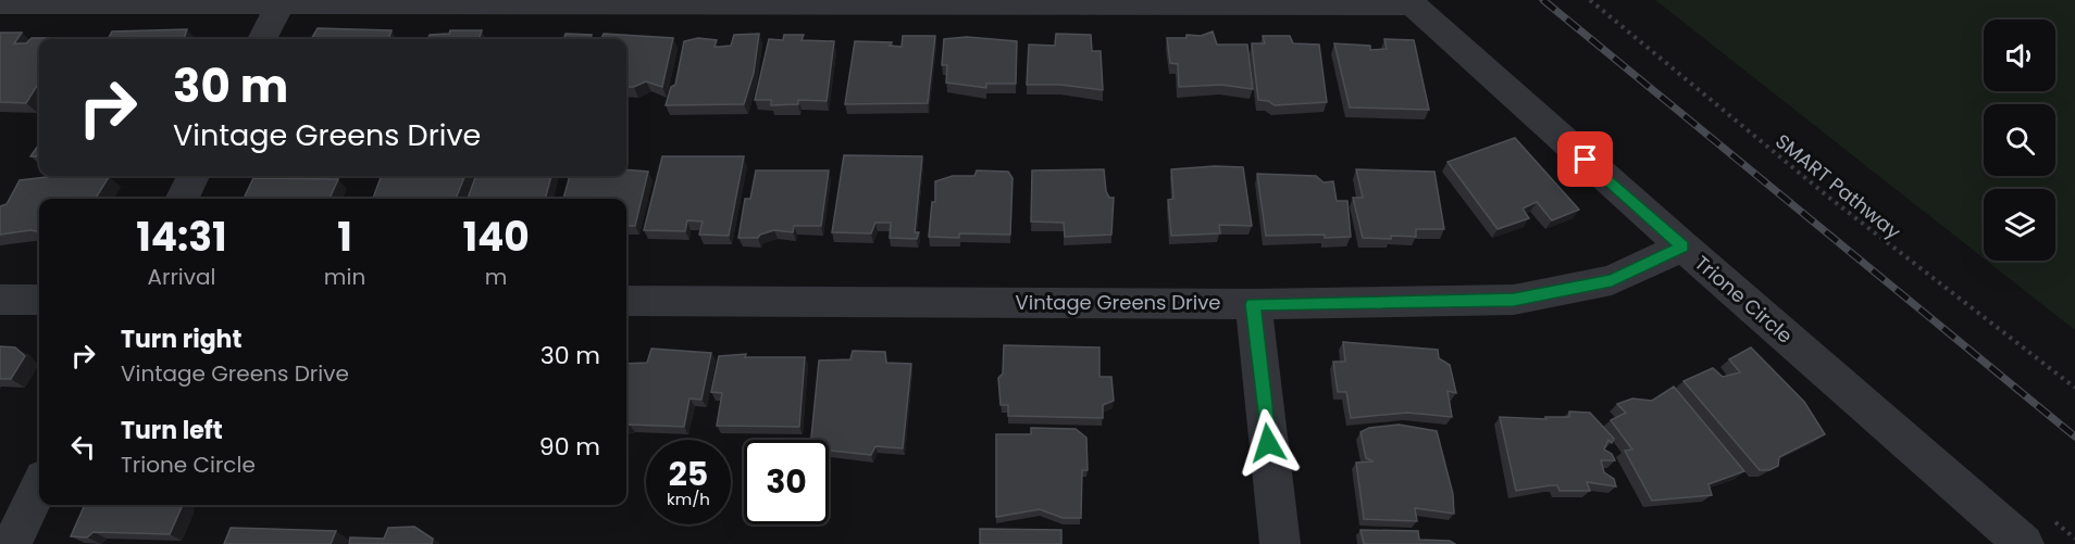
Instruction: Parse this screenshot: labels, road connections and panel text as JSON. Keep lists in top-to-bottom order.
{
  "streets": {
    "street": ["Trione Circle", "Vintage Greens Drive"],
    "path": ["SMART Pathway"]
  },
  "crossings": [
    ["Trione Circle", "Vintage Greens Drive"]
  ],
  "page": {
    "turn": ["30 m", "Vintage Greens Drive"],
    "eta": [
      "14:31",
      "Arrival",
      "1",
      "min",
      "140",
      "m"
    ],
    "list": [
      {
        "name": "Turn right",
        "note": "Vintage Greens Drive",
        "value": "30 m"
      },
      {
        "name": "Turn left",
        "note": "Trione Circle",
        "value": "90 m"
      }
    ],
    "speed": "25 km/h",
    "limit": "30"
  }
}
